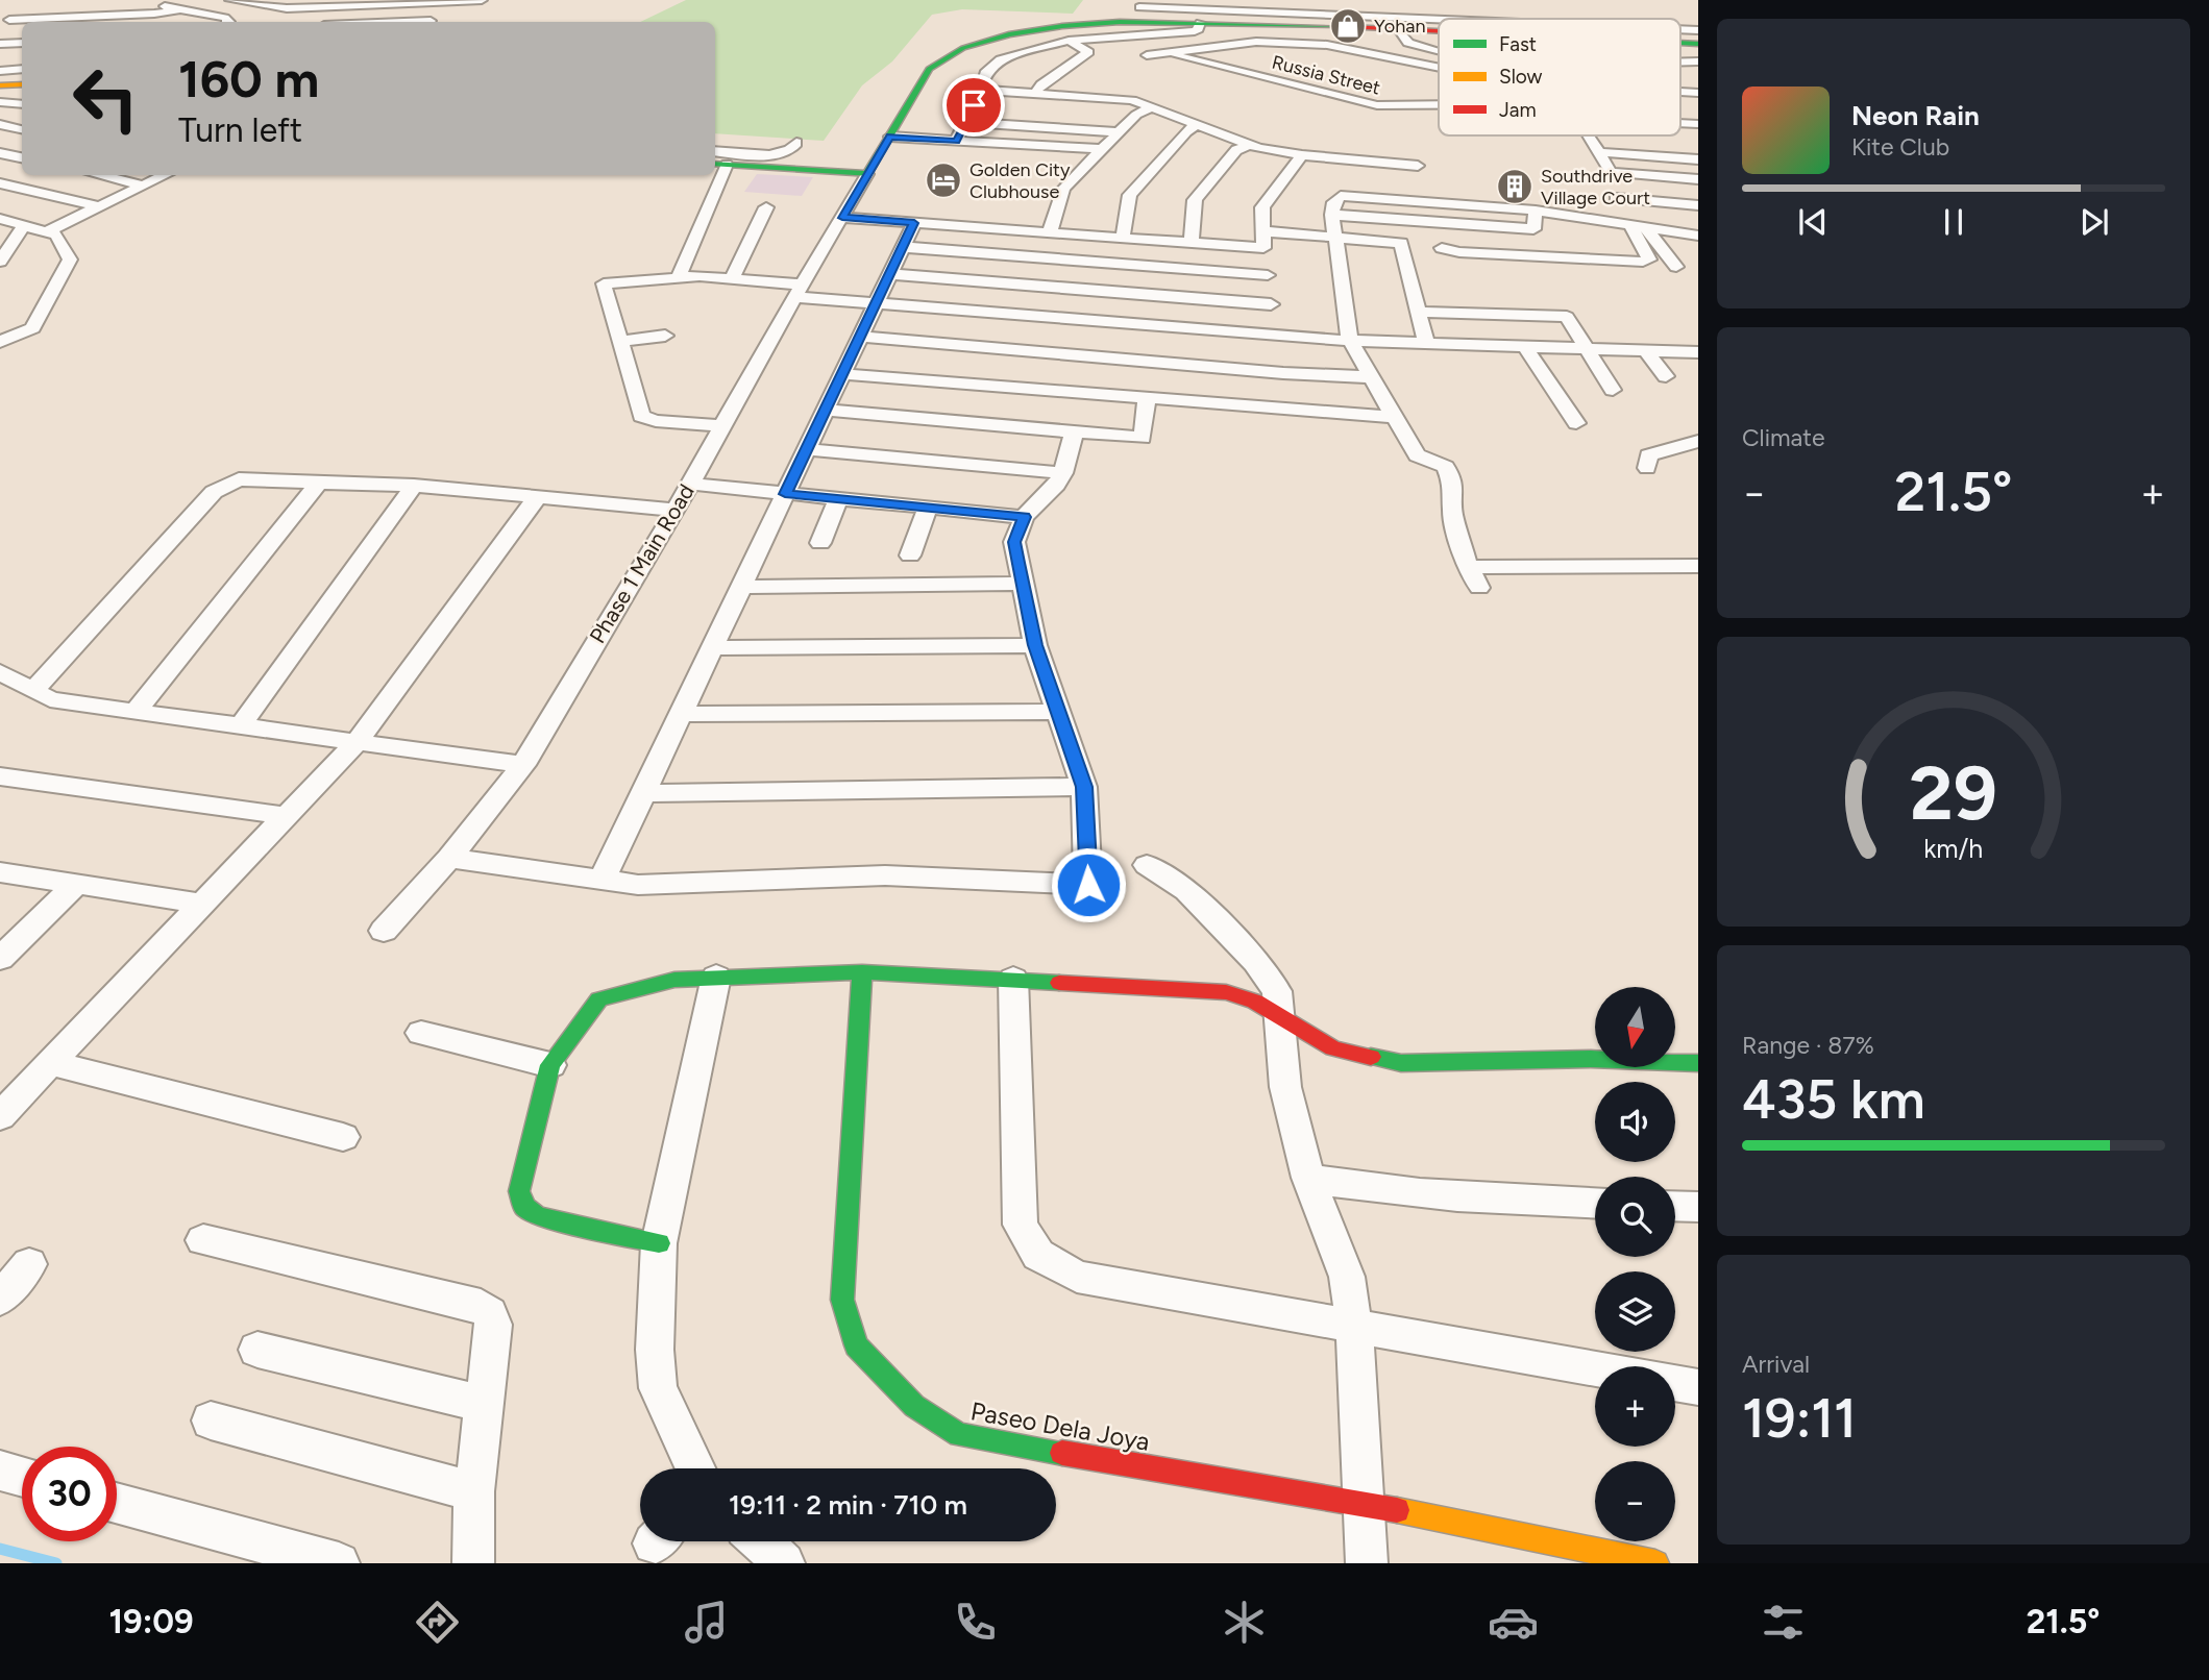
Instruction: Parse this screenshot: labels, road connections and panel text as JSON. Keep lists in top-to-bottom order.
{
  "streets": {
    "street": ["Russia Street", "Phase 1 Main Road", "Paseo Dela Joya"]
  },
  "places": {
    "shop": ["Yohan"],
    "hotel": ["Golden City Clubhouse"],
    "building": ["Southdrive Village Court"]
  },
  "legend": ["Fast", "Slow", "Jam"],
  "north": "bottom",
  "page": {
    "turn": ["160 m", "Turn left"],
    "song": ["Neon Rain", "Kite Club"],
    "tile": [
      "Climate",
      ["Range · 87%", "435 km"],
      ["Arrival", "19:11"]
    ],
    "heat": ["−", "21.5°", "+"],
    "map_buttons": ["+", "−"],
    "limit": "30",
    "trip": "19:11 · 2 min · 710 m",
    "tabs": ["19:09", "21.5°"],
    "gauge": ["29", "km/h"]
  }
}
